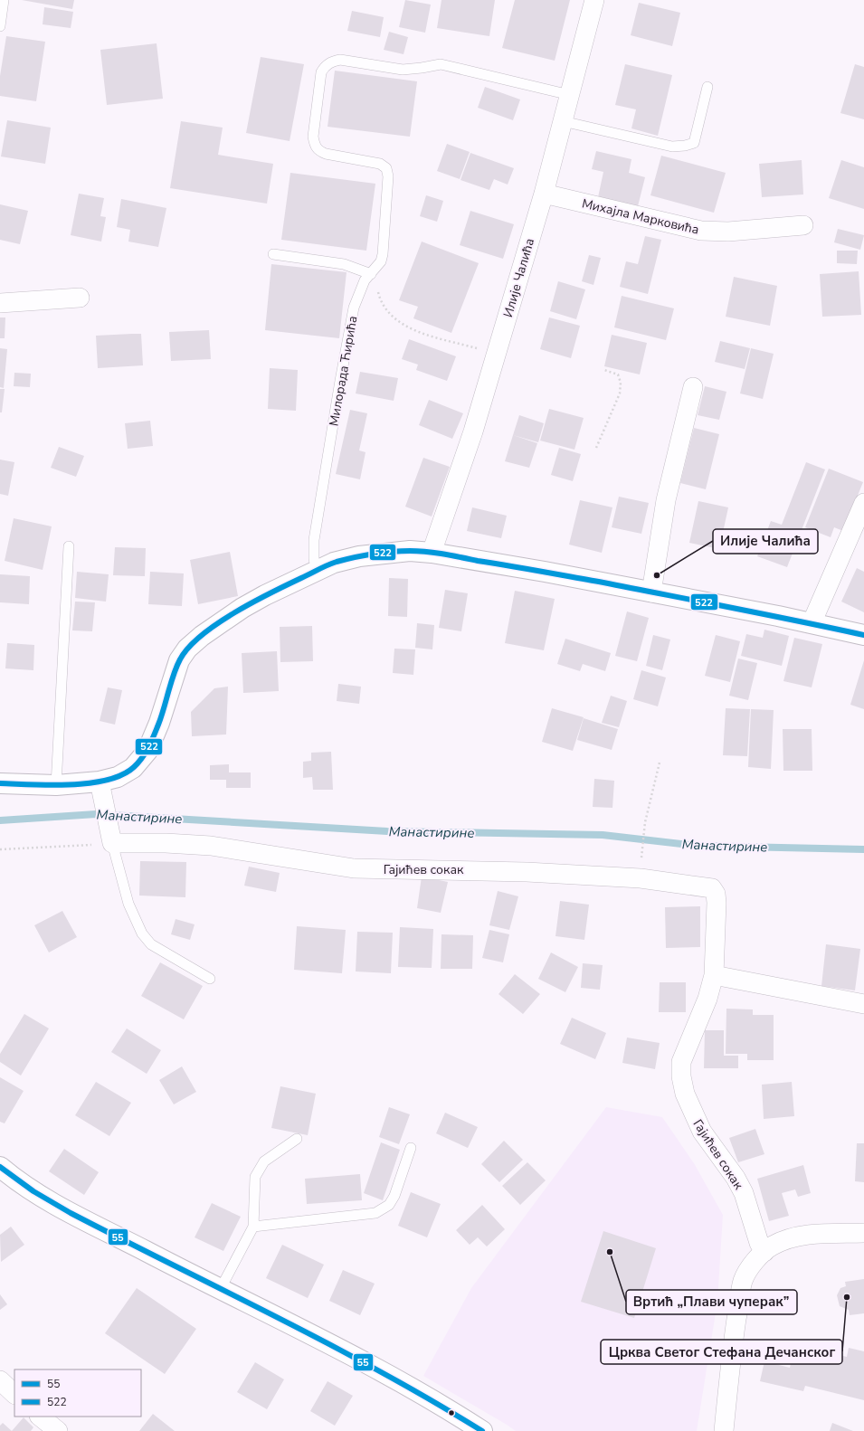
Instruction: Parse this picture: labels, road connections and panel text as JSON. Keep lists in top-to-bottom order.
{
  "streets": {
    "street": ["Михајла Марковића", "Илије Чалића", "Гајићев сокак"],
    "lane": ["Милорада Ћирића"]
  },
  "crossings": [
    ["Михајла Марковића", "Илије Чалића"],
    ["Илије Чалића", "Милорада Ћирића"]
  ],
  "water": ["Манастирине"],
  "places": ["Илије Чалића", "Вртић „Плави чуперак”", "Црква Светог Стефана Дечанског"],
  "lines": ["transit line 522", "transit line 55"],
  "legend": ["55", "522"]
}
